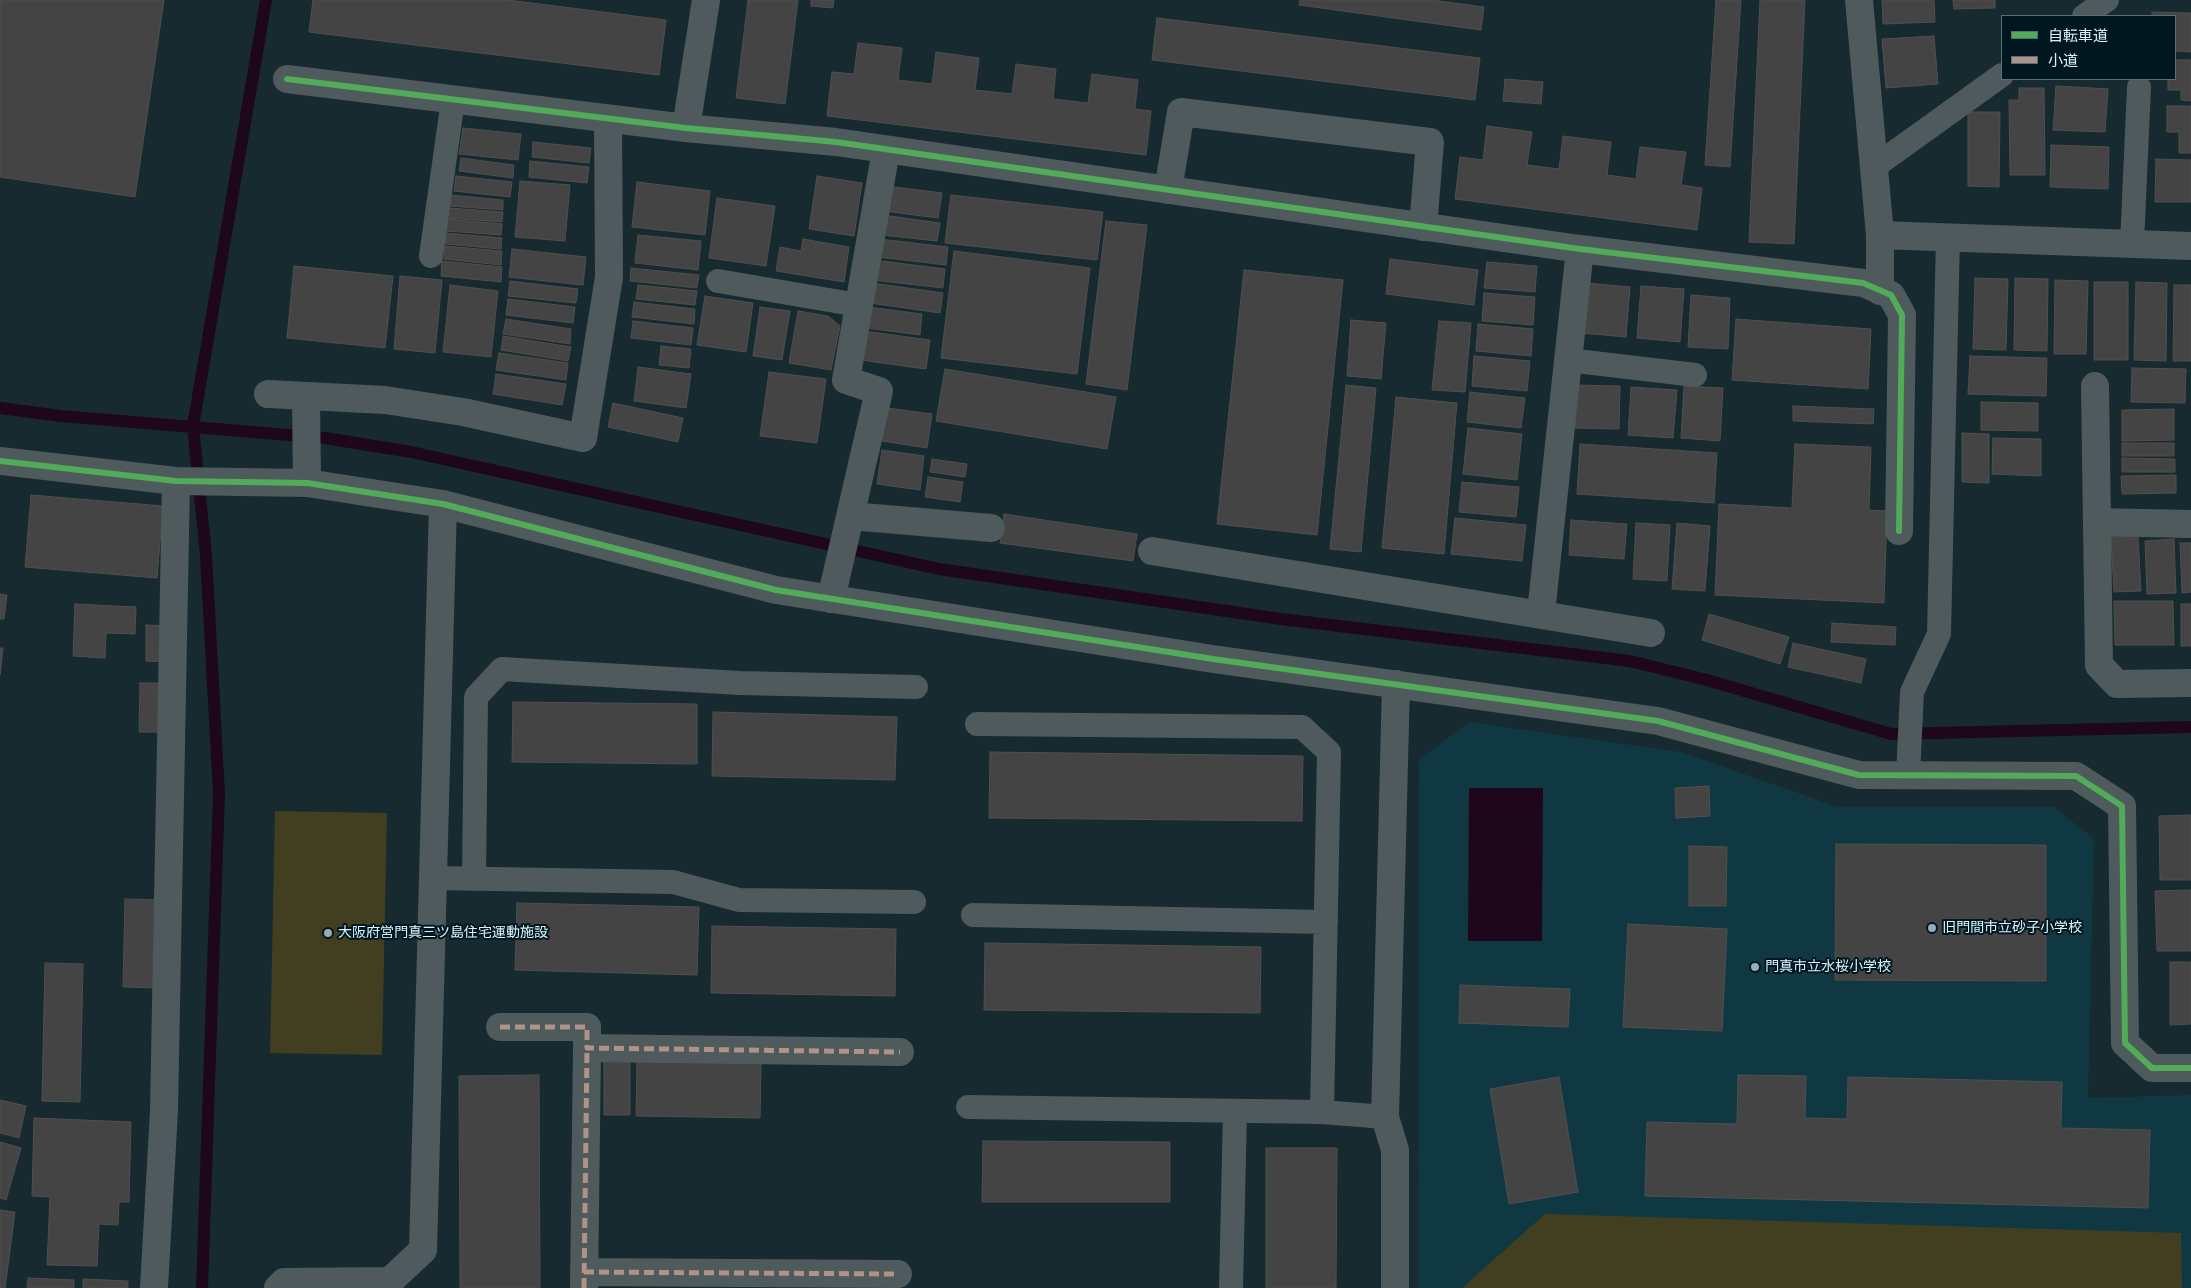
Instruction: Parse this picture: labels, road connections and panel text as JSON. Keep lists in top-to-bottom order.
{
  "places": ["旧門間市立砂子小学校", "大阪府営門真三ツ島住宅運動施設", "門真市立水桜小学校"],
  "legend": ["自転車道", "小道"]
}
